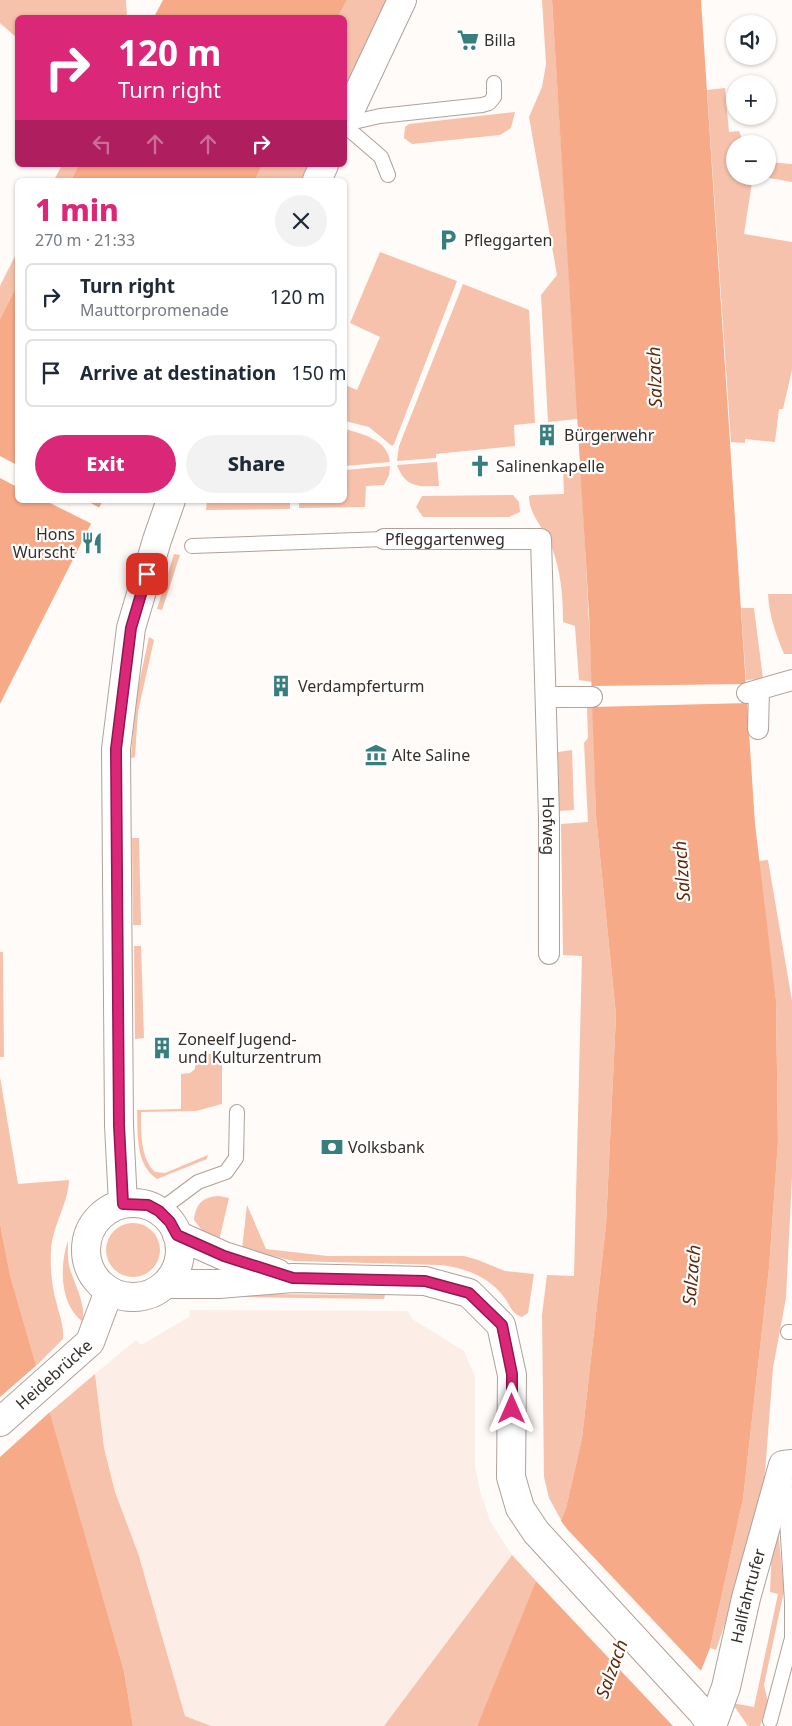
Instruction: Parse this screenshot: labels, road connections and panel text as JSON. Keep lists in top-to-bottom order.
{
  "streets": {
    "main road": ["Heidebrücke", "Hallfahrtufer"],
    "street": ["Pfleggartenweg", "Hofweg"]
  },
  "crossings": [
    ["Pfleggartenweg", "Hofweg"]
  ],
  "water": ["Salzach"],
  "places": {
    "supermarket": ["Billa"],
    "parking": ["Pfleggarten"],
    "building": ["Bürgerwehr", "Verdampferturm", "Zoneelf Jugend- und Kulturzentrum"],
    "church": ["Salinenkapelle"],
    "restaurant": ["Hons Wurscht"],
    "museum": ["Alte Saline"],
    "bank": ["Volksbank"]
  },
  "page": {
    "map_buttons": ["+", "−"],
    "turn": ["120 m", "Turn right"],
    "heading": ["1 min", "270 m · 21:33"],
    "list": [
      {
        "name": "Turn right",
        "note": "Mauttorpromenade",
        "value": "120 m"
      },
      {
        "name": "Arrive at destination",
        "value": "150 m"
      }
    ],
    "buttons": ["Exit", "Share"]
  }
}
